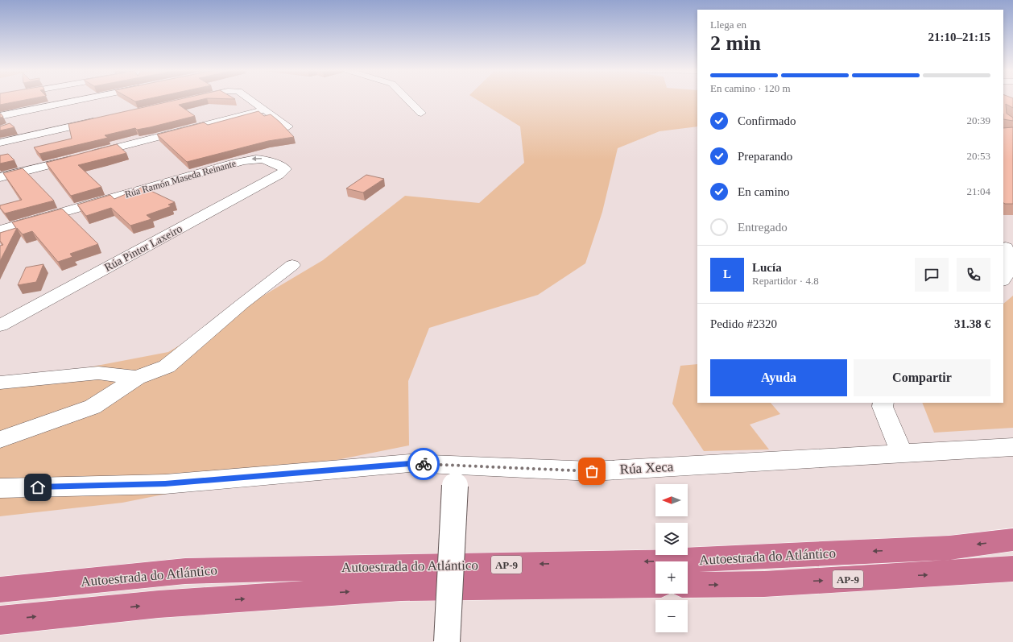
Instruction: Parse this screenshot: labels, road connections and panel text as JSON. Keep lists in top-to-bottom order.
{
  "streets": {
    "highway": ["Autoestrada do Atlántico", "AP-9"],
    "street": ["Rúa Ramón Maseda Reinante", "Rúa Pintor Laxeiro", "Rúa Xeca"]
  },
  "crossings": [
    ["Rúa Ramón Maseda Reinante", "Rúa Pintor Laxeiro"]
  ],
  "north": "left",
  "page": {
    "heading": ["2 min", "Llega en", "21:10–21:15"],
    "panel": [
      "Lucía",
      "Repartidor · 4.8",
      "Pedido #2320",
      "31.38 €"
    ],
    "bar": "En camino · 120 m",
    "list": [
      ["Confirmado", "20:39"],
      ["Preparando", "20:53"],
      ["En camino", "21:04"],
      "Entregado"
    ],
    "round": "L",
    "buttons": ["Ayuda", "Compartir"],
    "map_buttons": ["+", "−"]
  }
}
